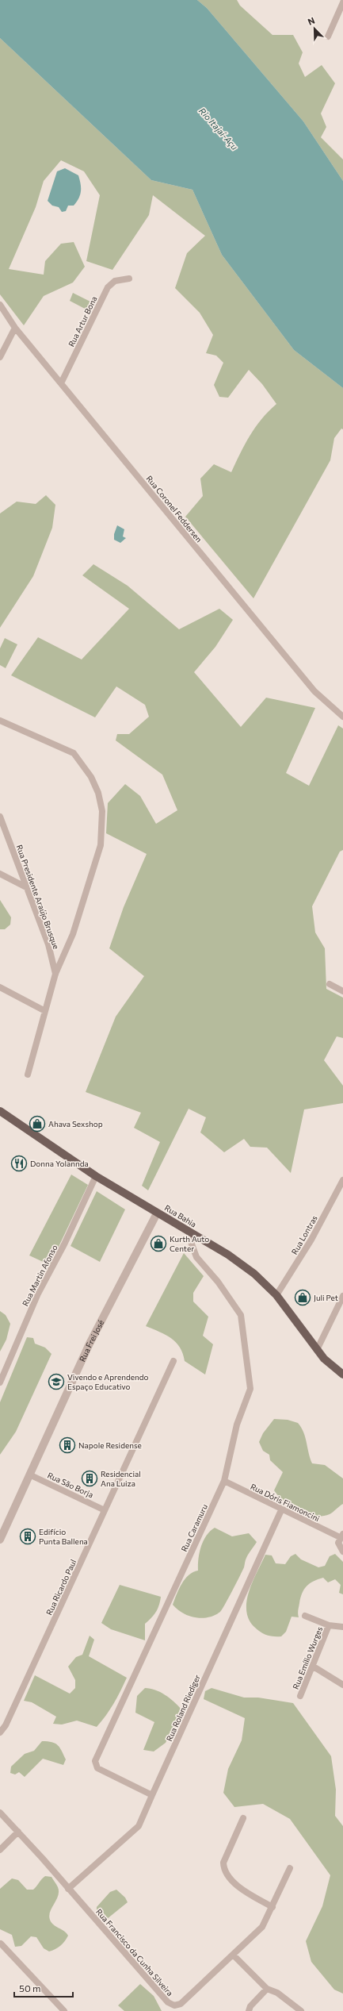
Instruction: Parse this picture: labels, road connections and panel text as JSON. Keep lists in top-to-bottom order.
{
  "streets": {
    "main road": ["Rua Bahia"],
    "street": [
      "Rua Artur Bona",
      "Rua Coronel Feddersen",
      "Rua Presidente Araújo Brusque",
      "Rua Lontras",
      "Rua Martin Afonso",
      "Rua Frei José",
      "Rua São Borja",
      "Rua Dóris Fiamoncini",
      "Rua Caramuru",
      "Rua Ricardo Paul",
      "Rua Emílio Wurges",
      "Rua Roland Riediger",
      "Rua Francisco da Cunha Silveira"
    ]
  },
  "crossings": [
    ["Rua Artur Bona", "Rua Coronel Feddersen"],
    ["Rua Bahia", "Rua Lontras"],
    ["Rua Bahia", "Rua Martin Afonso"],
    ["Rua Bahia", "Rua Frei José"],
    ["Rua Bahia", "Rua Caramuru"],
    ["Rua Frei José", "Rua São Borja"],
    ["Rua São Borja", "Rua Ricardo Paul"],
    ["Rua Dóris Fiamoncini", "Rua Caramuru"],
    ["Rua Dóris Fiamoncini", "Rua Roland Riediger"],
    ["Rua Caramuru", "Rua Roland Riediger"],
    ["Rua Roland Riediger", "Rua Francisco da Cunha Silveira"]
  ],
  "water": ["Rio Itajaí-Açu"],
  "places": {
    "shop": ["Ahava Sexshop", "Kurth Auto Center", "Juli Pet"],
    "restaurant": ["Donna Yolannda"],
    "school or university": ["Vivendo e Aprendendo Espaço Educativo"],
    "building": ["Napole Residense", "Residencial Ana Luiza", "Edifício Punta Ballena"]
  },
  "scale_bar": "50 m",
  "north": "top left"
}
